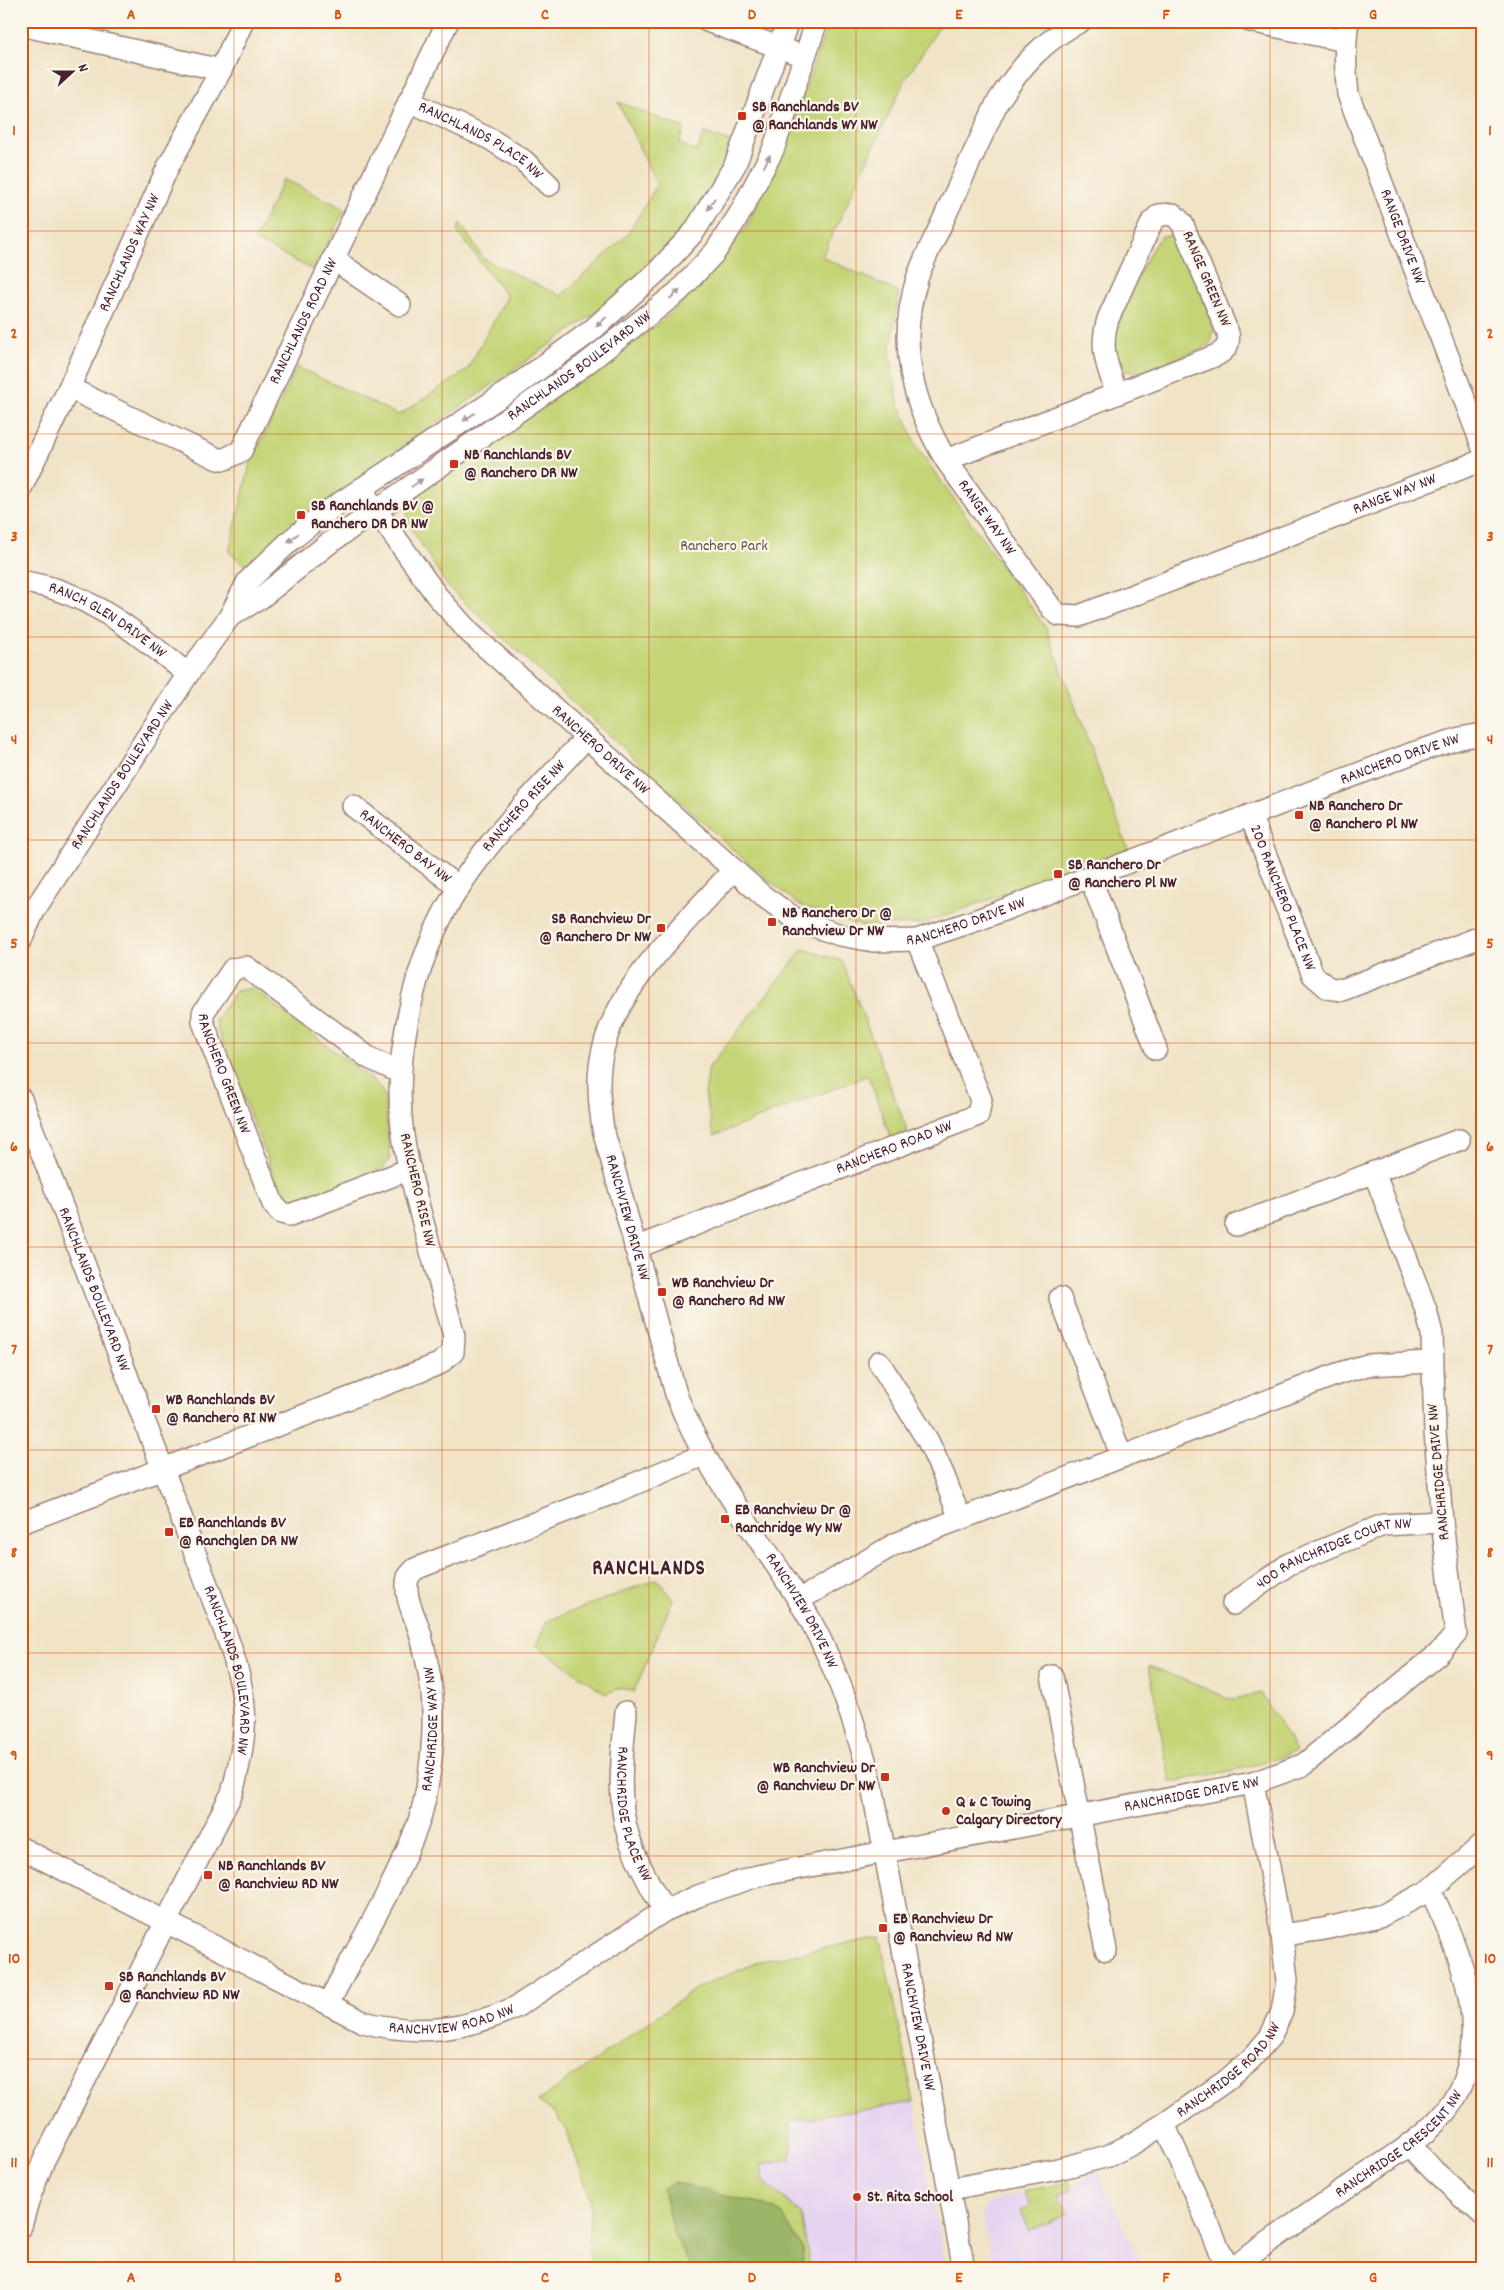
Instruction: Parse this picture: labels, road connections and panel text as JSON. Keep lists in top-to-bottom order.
{
  "streets": {
    "street": [
      "RANCHLANDS PLACE NW",
      "RANGE DRIVE NW",
      "RANCHLANDS WAY NW",
      "RANGE GREEN NW",
      "RANCHLANDS ROAD NW",
      "RANCHLANDS BOULEVARD NW",
      "RANGE WAY NW",
      "RANCH GLEN DRIVE NW",
      "RANCHERO DRIVE NW",
      "RANCHERO RISE NW",
      "RANCHERO BAY NW",
      "200 RANCHERO PLACE NW",
      "RANCHERO GREEN NW",
      "RANCHERO ROAD NW",
      "RANCHVIEW DRIVE NW",
      "RANCHRIDGE DRIVE NW",
      "400 RANCHRIDGE COURT NW",
      "RANCHRIDGE WAY NW",
      "RANCHRIDGE PLACE NW",
      "RANCHVIEW ROAD NW",
      "RANCHRIDGE ROAD NW",
      "RANCHRIDGE CRESCENT NW"
    ]
  },
  "crossings": [
    ["RANCHLANDS PLACE NW", "RANCHLANDS ROAD NW"],
    ["RANCHLANDS WAY NW", "RANCHLANDS ROAD NW"],
    ["RANGE GREEN NW", "RANGE WAY NW"],
    ["RANCHLANDS BOULEVARD NW", "RANCH GLEN DRIVE NW"],
    ["RANCHLANDS BOULEVARD NW", "RANCHERO DRIVE NW"],
    ["RANCHLANDS BOULEVARD NW", "RANCHERO RISE NW"],
    ["RANCHLANDS BOULEVARD NW", "RANCHVIEW ROAD NW"],
    ["RANCHERO DRIVE NW", "RANCHERO RISE NW"],
    ["RANCHERO DRIVE NW", "200 RANCHERO PLACE NW"],
    ["RANCHERO DRIVE NW", "RANCHERO ROAD NW"],
    ["RANCHERO DRIVE NW", "RANCHVIEW DRIVE NW"],
    ["RANCHERO RISE NW", "RANCHERO BAY NW"],
    ["RANCHERO RISE NW", "RANCHERO GREEN NW"],
    ["RANCHERO ROAD NW", "RANCHVIEW DRIVE NW"],
    ["RANCHVIEW DRIVE NW", "RANCHRIDGE DRIVE NW"],
    ["RANCHVIEW DRIVE NW", "RANCHRIDGE WAY NW"],
    ["RANCHVIEW DRIVE NW", "RANCHVIEW ROAD NW"],
    ["RANCHVIEW DRIVE NW", "RANCHRIDGE ROAD NW"],
    ["RANCHRIDGE DRIVE NW", "400 RANCHRIDGE COURT NW"],
    ["RANCHRIDGE DRIVE NW", "RANCHVIEW ROAD NW"],
    ["RANCHRIDGE DRIVE NW", "RANCHRIDGE ROAD NW"],
    ["RANCHRIDGE WAY NW", "RANCHVIEW ROAD NW"],
    ["RANCHRIDGE PLACE NW", "RANCHVIEW ROAD NW"],
    ["RANCHRIDGE ROAD NW", "RANCHRIDGE CRESCENT NW"]
  ],
  "districts": ["RANCHLANDS"],
  "parks": ["Ranchero Park"],
  "places": {
    "transit": [
      "SB Ranchlands BV @ Ranchlands WY NW",
      "NB Ranchlands BV @ Ranchero DR NW",
      "SB Ranchlands BV @ Ranchero DR DR NW",
      "NB Ranchero Dr @ Ranchero Pl NW",
      "SB Ranchero Dr @ Ranchero Pl NW",
      "NB Ranchero Dr @ Ranchview Dr NW",
      "SB Ranchview Dr @ Ranchero Dr NW",
      "WB Ranchview Dr @ Ranchero Rd NW",
      "WB Ranchlands BV @ Ranchero RI NW",
      "EB Ranchview Dr @ Ranchridge Wy NW",
      "EB Ranchlands BV @ Ranchglen DR NW",
      "WB Ranchview Dr @ Ranchview Dr NW",
      "NB Ranchlands BV @ Ranchview RD NW",
      "EB Ranchview Dr @ Ranchview Rd NW",
      "SB Ranchlands BV @ Ranchview RD NW"
    ],
    "other": ["Q & C Towing Calgary Directory", "St. Rita School"]
  },
  "north": "right",
  "grid": {
    "columns": [
      "A",
      "B",
      "C",
      "D",
      "E",
      "F",
      "G"
    ],
    "rows": [
      "1",
      "2",
      "3",
      "4",
      "5",
      "6",
      "7",
      "8",
      "9",
      "10",
      "11"
    ]
  }
}
